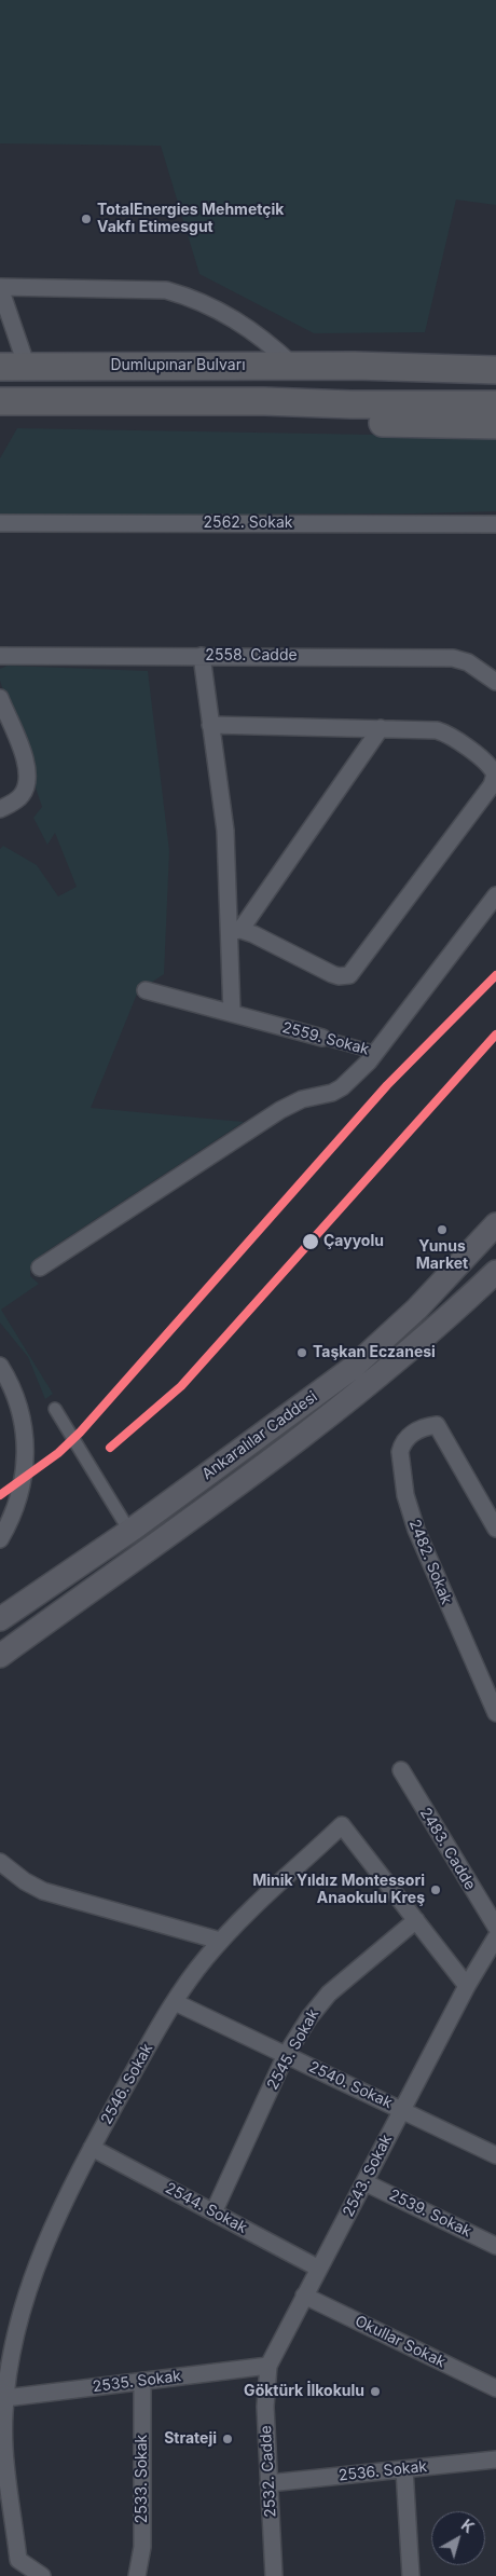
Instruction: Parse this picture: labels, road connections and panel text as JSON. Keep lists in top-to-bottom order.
{
  "streets": {
    "highway": ["Dumlupınar Bulvarı"],
    "main road": ["Ankaralılar Caddesi"],
    "street": [
      "2562. Sokak",
      "2558. Cadde",
      "2559. Sokak",
      "2482. Sokak",
      "2483. Cadde",
      "2545. Sokak",
      "2546. Sokak",
      "2540. Sokak",
      "2543. Sokak",
      "2544. Sokak",
      "2539. Sokak",
      "Okullar Sokak",
      "2535. Sokak",
      "2532. Cadde",
      "2536. Sokak",
      "2533. Sokak"
    ]
  },
  "crossings": [
    ["2545. Sokak", "2546. Sokak"],
    ["2545. Sokak", "2540. Sokak"],
    ["2545. Sokak", "2544. Sokak"],
    ["2546. Sokak", "2540. Sokak"],
    ["2546. Sokak", "2544. Sokak"],
    ["2546. Sokak", "2535. Sokak"],
    ["2540. Sokak", "2543. Sokak"],
    ["2543. Sokak", "2544. Sokak"],
    ["2543. Sokak", "2539. Sokak"],
    ["2543. Sokak", "Okullar Sokak"],
    ["2543. Sokak", "2535. Sokak"],
    ["2543. Sokak", "2532. Cadde"],
    ["2535. Sokak", "2532. Cadde"],
    ["2535. Sokak", "2533. Sokak"],
    ["2532. Cadde", "2536. Sokak"]
  ],
  "places": [
    "TotalEnergies Mehmetçik Vakfı Etimesgut",
    "Yunus Market",
    "Çayyolu",
    "Taşkan Eczanesi",
    "Minik Yıldız Montessori Anaokulu Kreş",
    "Göktürk İlkokulu",
    "Strateji"
  ],
  "north": "top right"
}
